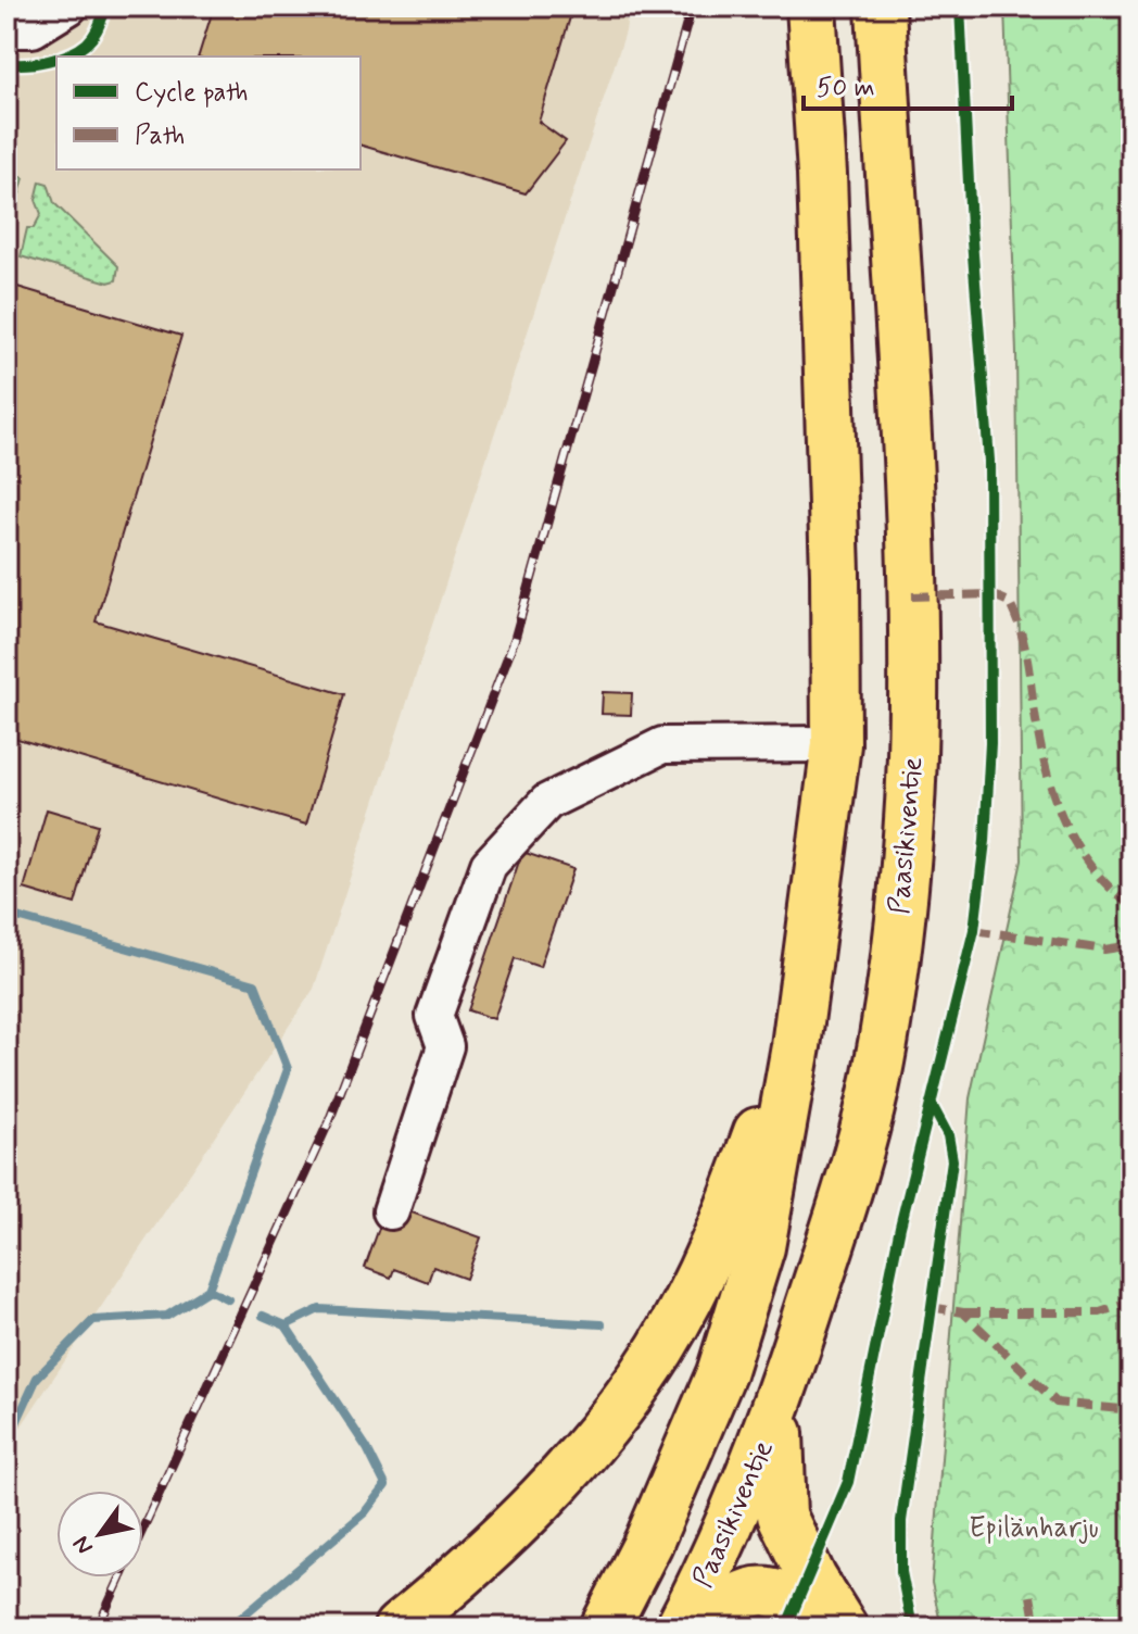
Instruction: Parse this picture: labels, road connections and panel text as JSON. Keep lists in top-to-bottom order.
{
  "streets": {
    "highway": ["Paasikiventie"]
  },
  "parks": ["Epilänharju"],
  "legend": ["Cycle path", "Path"],
  "scale_bar": "50 m",
  "north": "bottom left"
}
